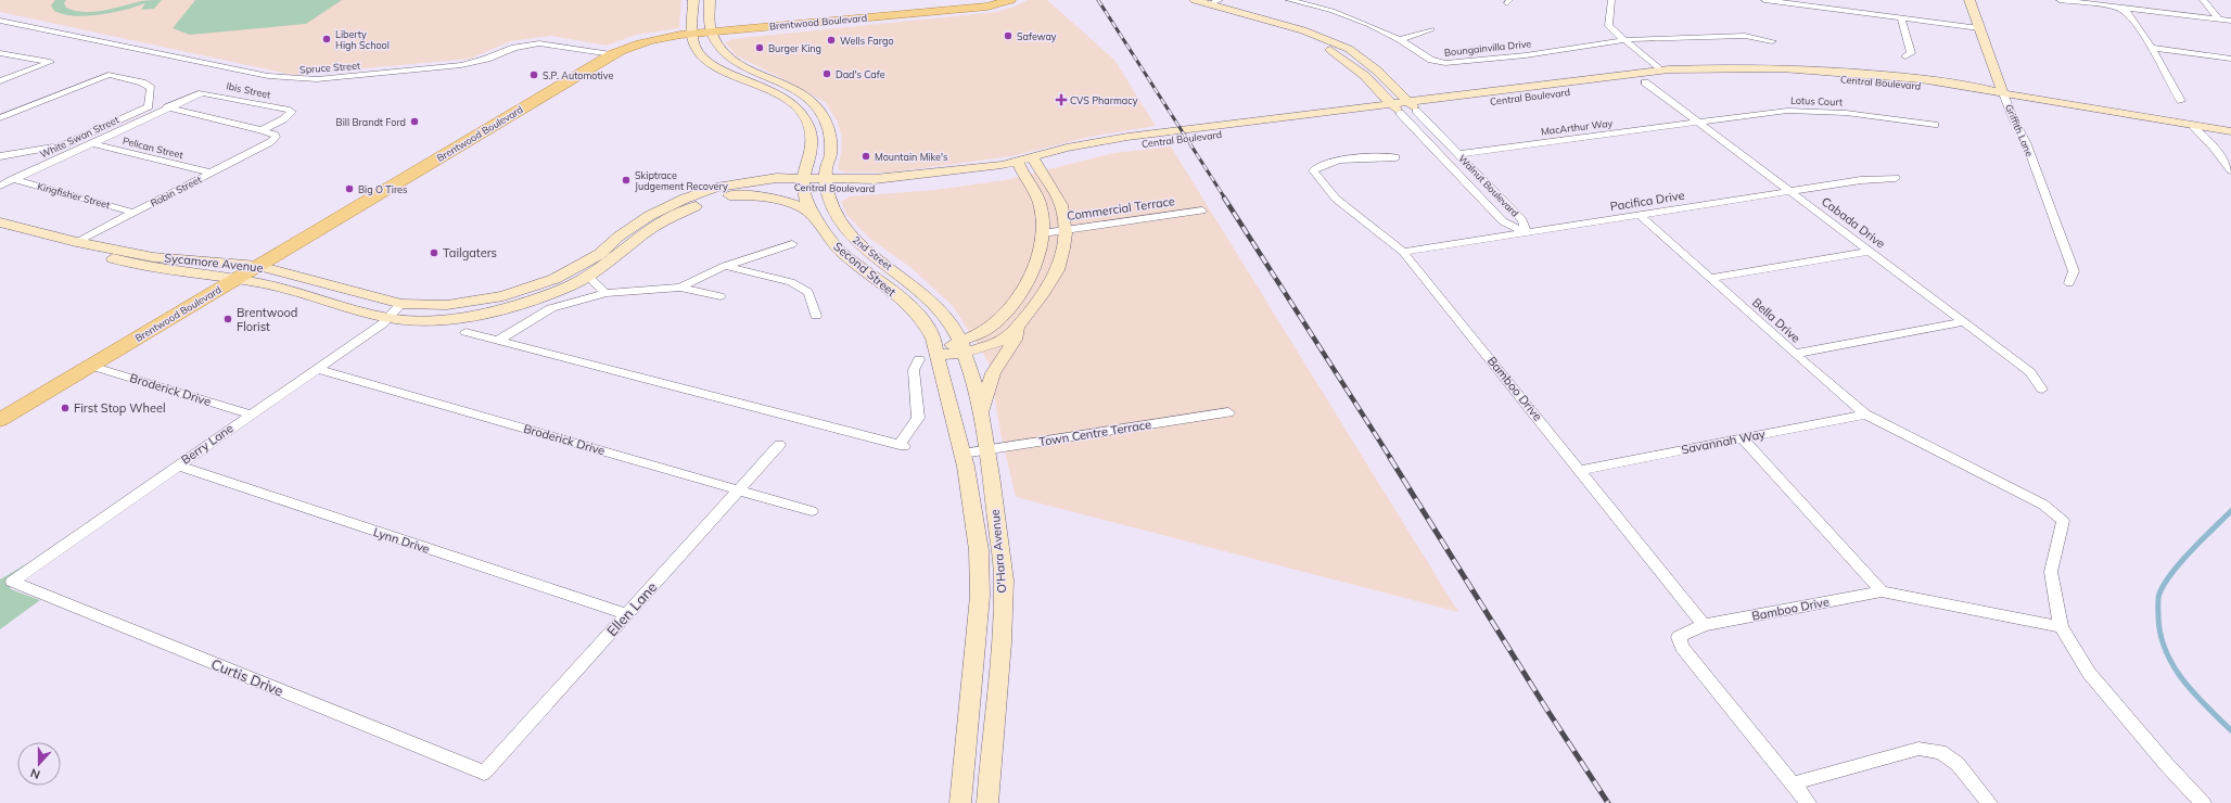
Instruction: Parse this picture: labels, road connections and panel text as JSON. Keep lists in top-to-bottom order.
{
  "streets": {
    "main road": ["Brentwood Boulevard"],
    "street": [
      "Boungainvilla Drive",
      "Spruce Street",
      "Central Boulevard",
      "Ibis Street",
      "Lotus Court",
      "MacArthur Way",
      "Griffith Lane",
      "White Swan Street",
      "Pelican Street",
      "Walnut Boulevard",
      "Robin Street",
      "Kingfisher Street",
      "Pacifica Drive",
      "Commercial Terrace",
      "Cabada Drive",
      "2nd Street",
      "Sycamore Avenue",
      "Second Street",
      "Bella Drive",
      "Bamboo Drive",
      "Broderick Drive",
      "Town Centre Terrace",
      "Savannah Way",
      "Berry Lane",
      "Lynn Drive",
      "O'Hara Avenue",
      "Ellen Lane",
      "Curtis Drive"
    ]
  },
  "crossings": [
    ["Brentwood Boulevard", "Spruce Street"],
    ["Brentwood Boulevard", "2nd Street"],
    ["Brentwood Boulevard", "Sycamore Avenue"],
    ["Brentwood Boulevard", "Broderick Drive"],
    ["Central Boulevard", "Griffith Lane"],
    ["Central Boulevard", "Walnut Boulevard"],
    ["Central Boulevard", "Cabada Drive"],
    ["Central Boulevard", "2nd Street"],
    ["Central Boulevard", "Sycamore Avenue"],
    ["Central Boulevard", "Second Street"],
    ["Central Boulevard", "Berry Lane"],
    ["Ibis Street", "White Swan Street"],
    ["Ibis Street", "Robin Street"],
    ["Lotus Court", "MacArthur Way"],
    ["Lotus Court", "Cabada Drive"],
    ["MacArthur Way", "Walnut Boulevard"],
    ["MacArthur Way", "Cabada Drive"],
    ["White Swan Street", "Pelican Street"],
    ["White Swan Street", "Kingfisher Street"],
    ["Pelican Street", "Robin Street"],
    ["Walnut Boulevard", "Pacifica Drive"],
    ["Robin Street", "Kingfisher Street"],
    ["Robin Street", "Sycamore Avenue"],
    ["Pacifica Drive", "Cabada Drive"],
    ["Pacifica Drive", "Bella Drive"],
    ["Pacifica Drive", "Bamboo Drive"],
    ["2nd Street", "O'Hara Avenue"],
    ["Sycamore Avenue", "Berry Lane"],
    ["Second Street", "O'Hara Avenue"],
    ["Bella Drive", "Bamboo Drive"],
    ["Bella Drive", "Savannah Way"],
    ["Bamboo Drive", "Savannah Way"],
    ["Broderick Drive", "Berry Lane"],
    ["Broderick Drive", "Ellen Lane"],
    ["Town Centre Terrace", "O'Hara Avenue"],
    ["Berry Lane", "Lynn Drive"],
    ["Berry Lane", "Curtis Drive"],
    ["Lynn Drive", "Ellen Lane"],
    ["Ellen Lane", "Curtis Drive"]
  ],
  "places": {
    "other": [
      "Safeway",
      "Liberty High School",
      "Wells Fargo",
      "Burger King",
      "Dad's Cafe",
      "S.P. Automotive",
      "Bill Brandt Ford",
      "Mountain Mike's",
      "Skiptrace Judgement Recovery",
      "Big O Tires",
      "Tailgaters",
      "Brentwood Florist",
      "First Stop Wheel"
    ],
    "health": ["CVS Pharmacy"]
  },
  "north": "bottom"
}
